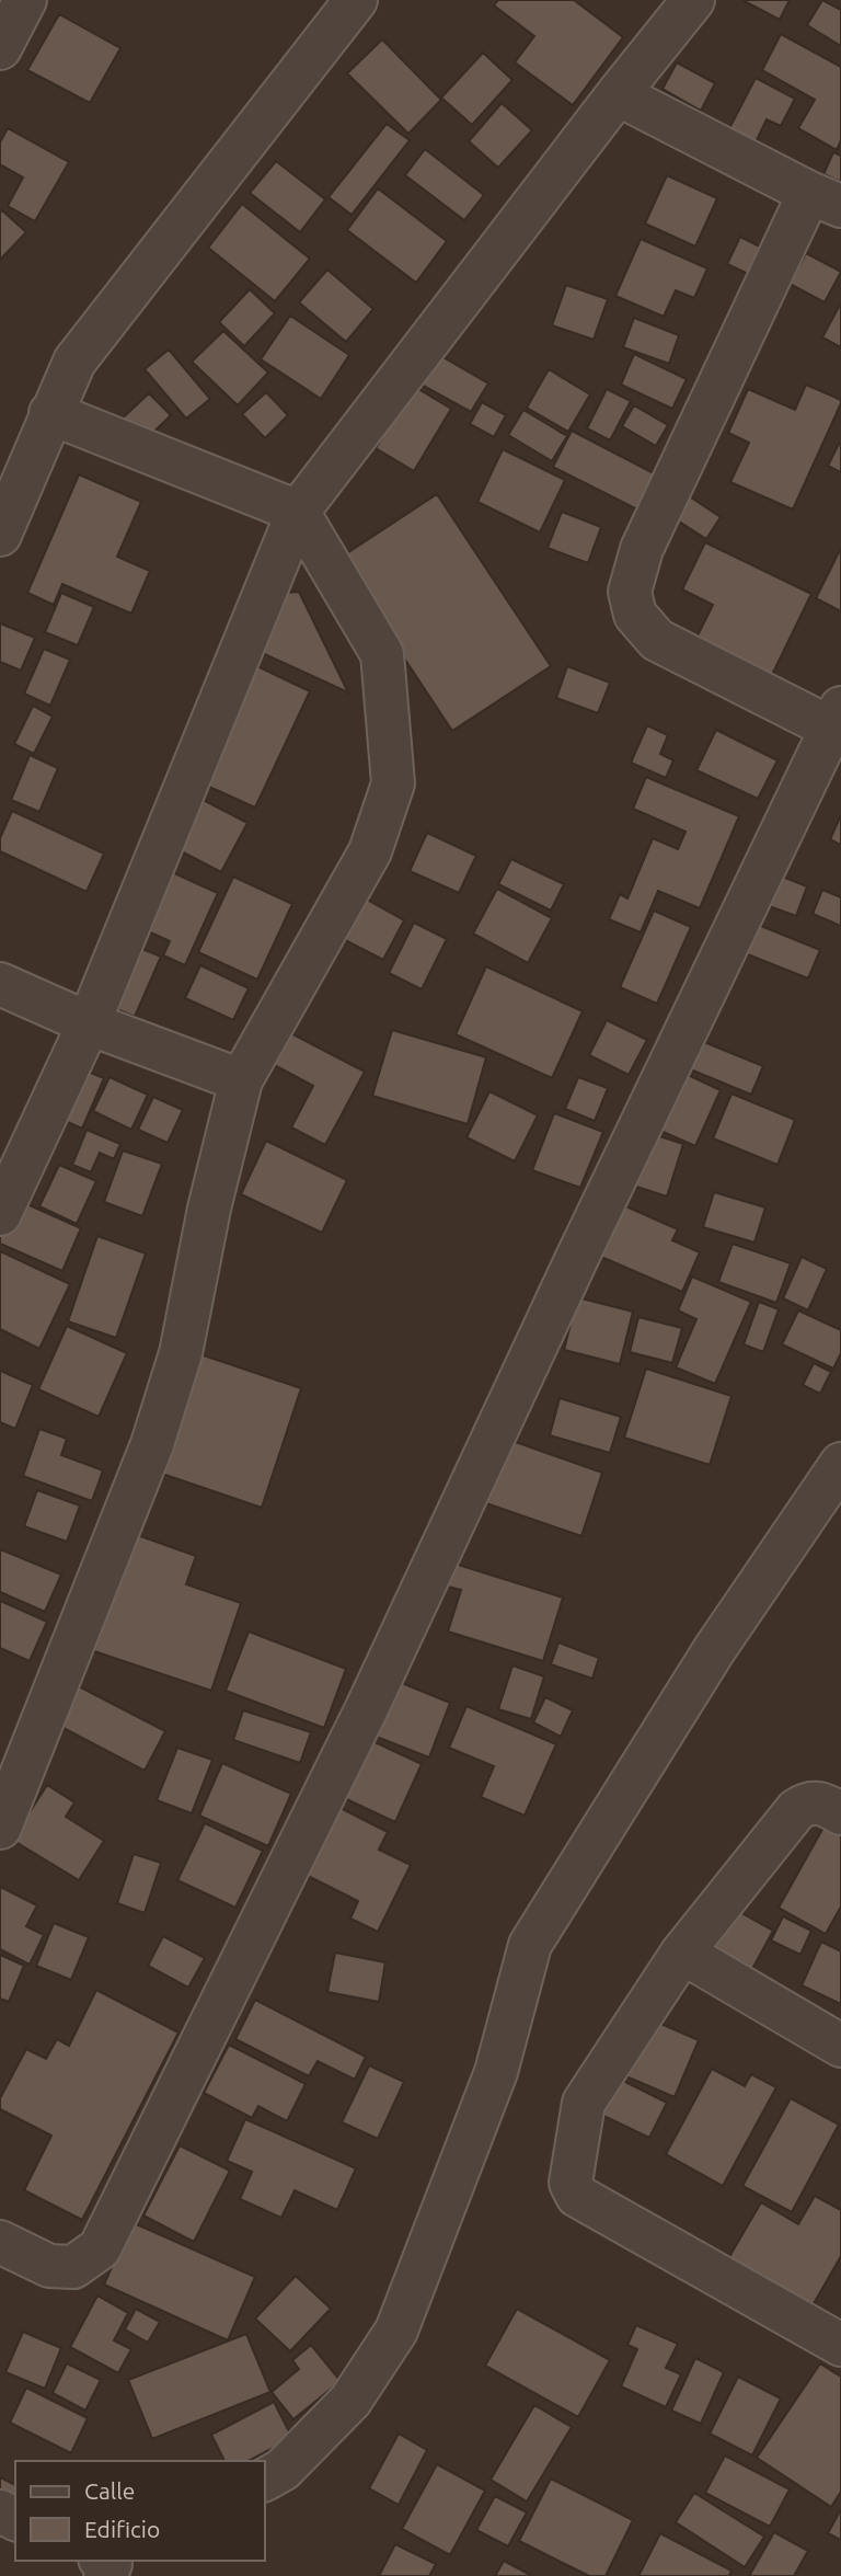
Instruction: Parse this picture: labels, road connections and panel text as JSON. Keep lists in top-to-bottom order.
{
  "legend": ["Calle", "Edificio"]
}
